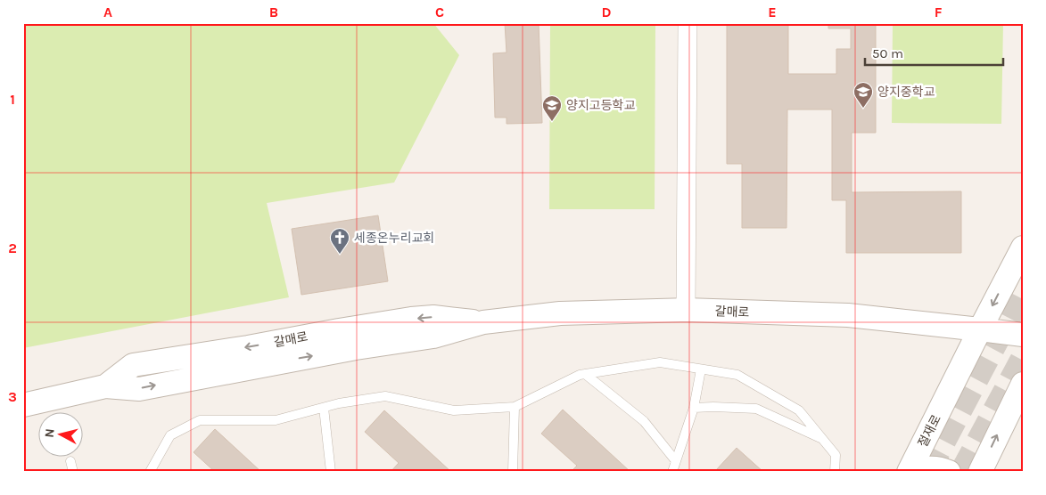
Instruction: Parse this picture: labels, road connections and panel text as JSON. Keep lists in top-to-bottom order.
{
  "streets": {
    "street": ["갈매로", "절재로"]
  },
  "crossings": [
    ["갈매로", "절재로"]
  ],
  "places": {
    "school or university": ["양지중학교", "양지고등학교"],
    "church": ["세종온누리교회"]
  },
  "scale_bar": "50 m",
  "north": "left",
  "grid": {
    "columns": [
      "A",
      "B",
      "C",
      "D",
      "E",
      "F"
    ],
    "rows": ["1", "2", "3"]
  }
}
